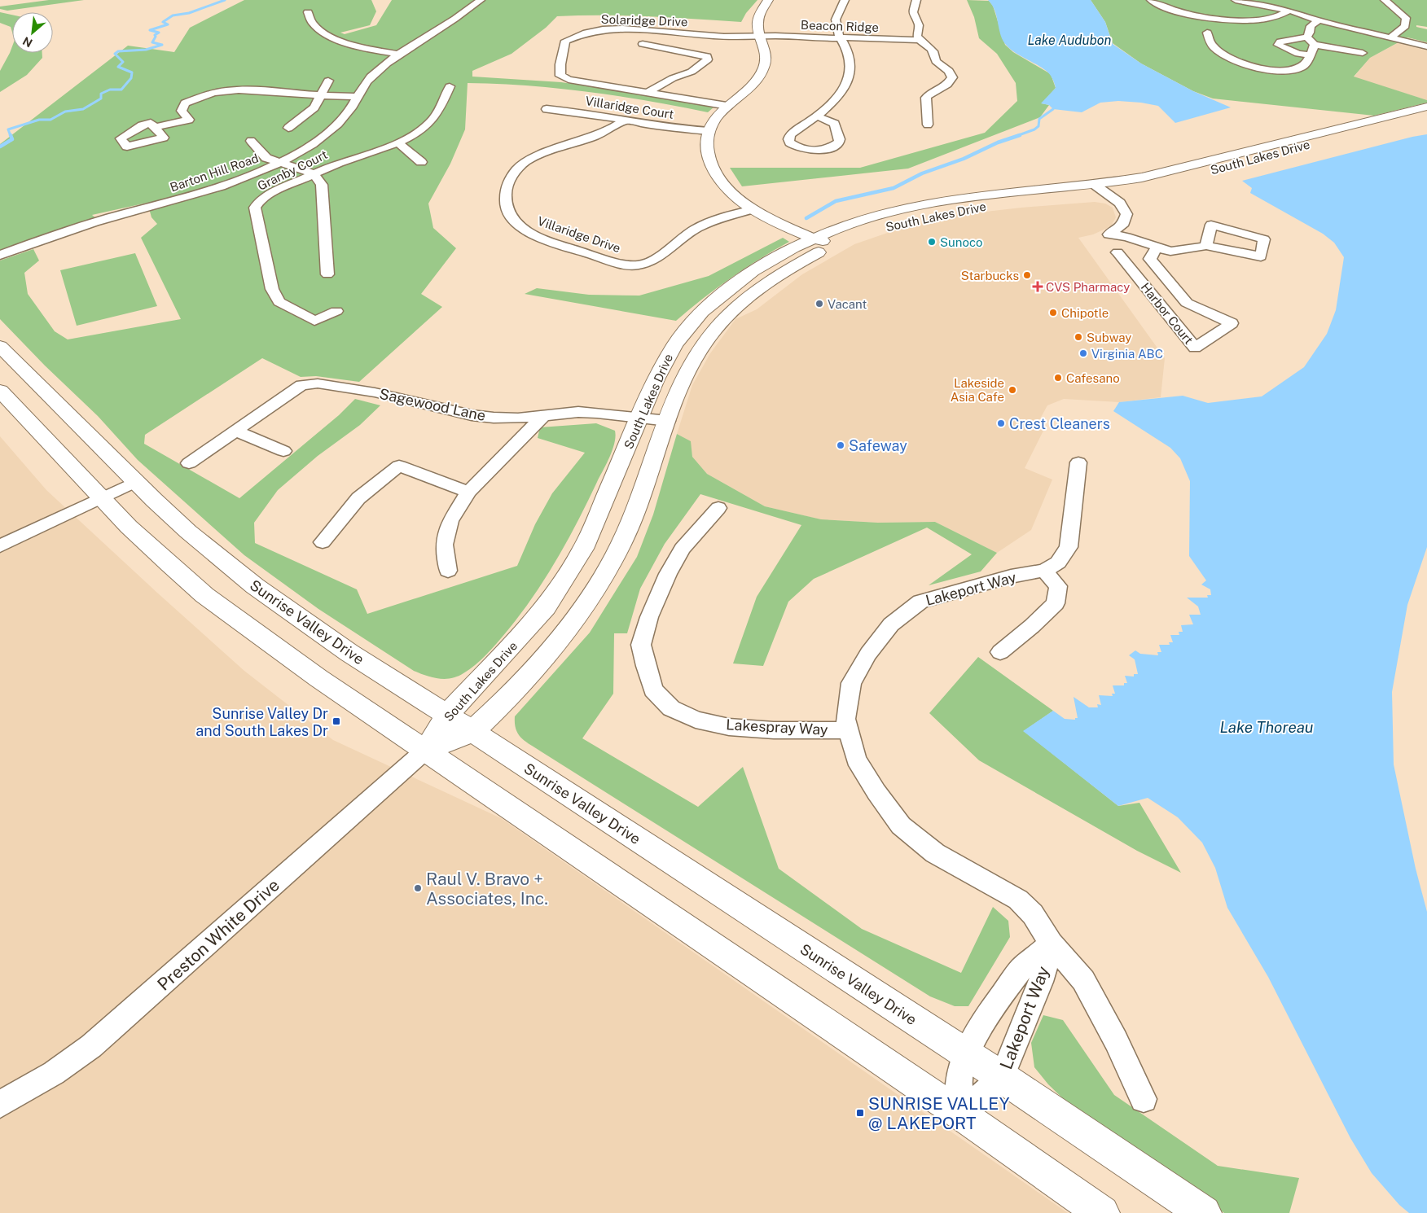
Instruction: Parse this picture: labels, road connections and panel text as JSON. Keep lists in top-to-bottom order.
{
  "streets": {
    "main road": ["South Lakes Drive", "Sunrise Valley Drive"],
    "street": [
      "Solaridge Drive",
      "Beacon Ridge",
      "Villaridge Court",
      "Granby Court",
      "Barton Hill Road",
      "Villaridge Drive",
      "Harbor Court",
      "Sagewood Lane",
      "Lakeport Way",
      "Lakespray Way",
      "Preston White Drive"
    ]
  },
  "crossings": [
    ["Solaridge Drive", "Beacon Ridge"],
    ["Villaridge Court", "Villaridge Drive"],
    ["South Lakes Drive", "Sagewood Lane"],
    ["South Lakes Drive", "Sunrise Valley Drive"],
    ["South Lakes Drive", "Preston White Drive"],
    ["Lakeport Way", "Sunrise Valley Drive"],
    ["Lakeport Way", "Lakespray Way"]
  ],
  "water": ["Lake Audubon", "Lake Thoreau"],
  "places": {
    "other": [
      "Sunoco",
      "Starbucks",
      "Vacant",
      "Chipotle",
      "Subway",
      "Virginia ABC",
      "Cafesano",
      "Lakeside Asia Cafe",
      "Crest Cleaners",
      "Safeway",
      "Raul V. Bravo + Associates, Inc."
    ],
    "health": ["CVS Pharmacy"],
    "transit": ["Sunrise Valley Dr and South Lakes Dr", "SUNRISE VALLEY @ LAKEPORT"]
  },
  "north": "bottom left"
}
